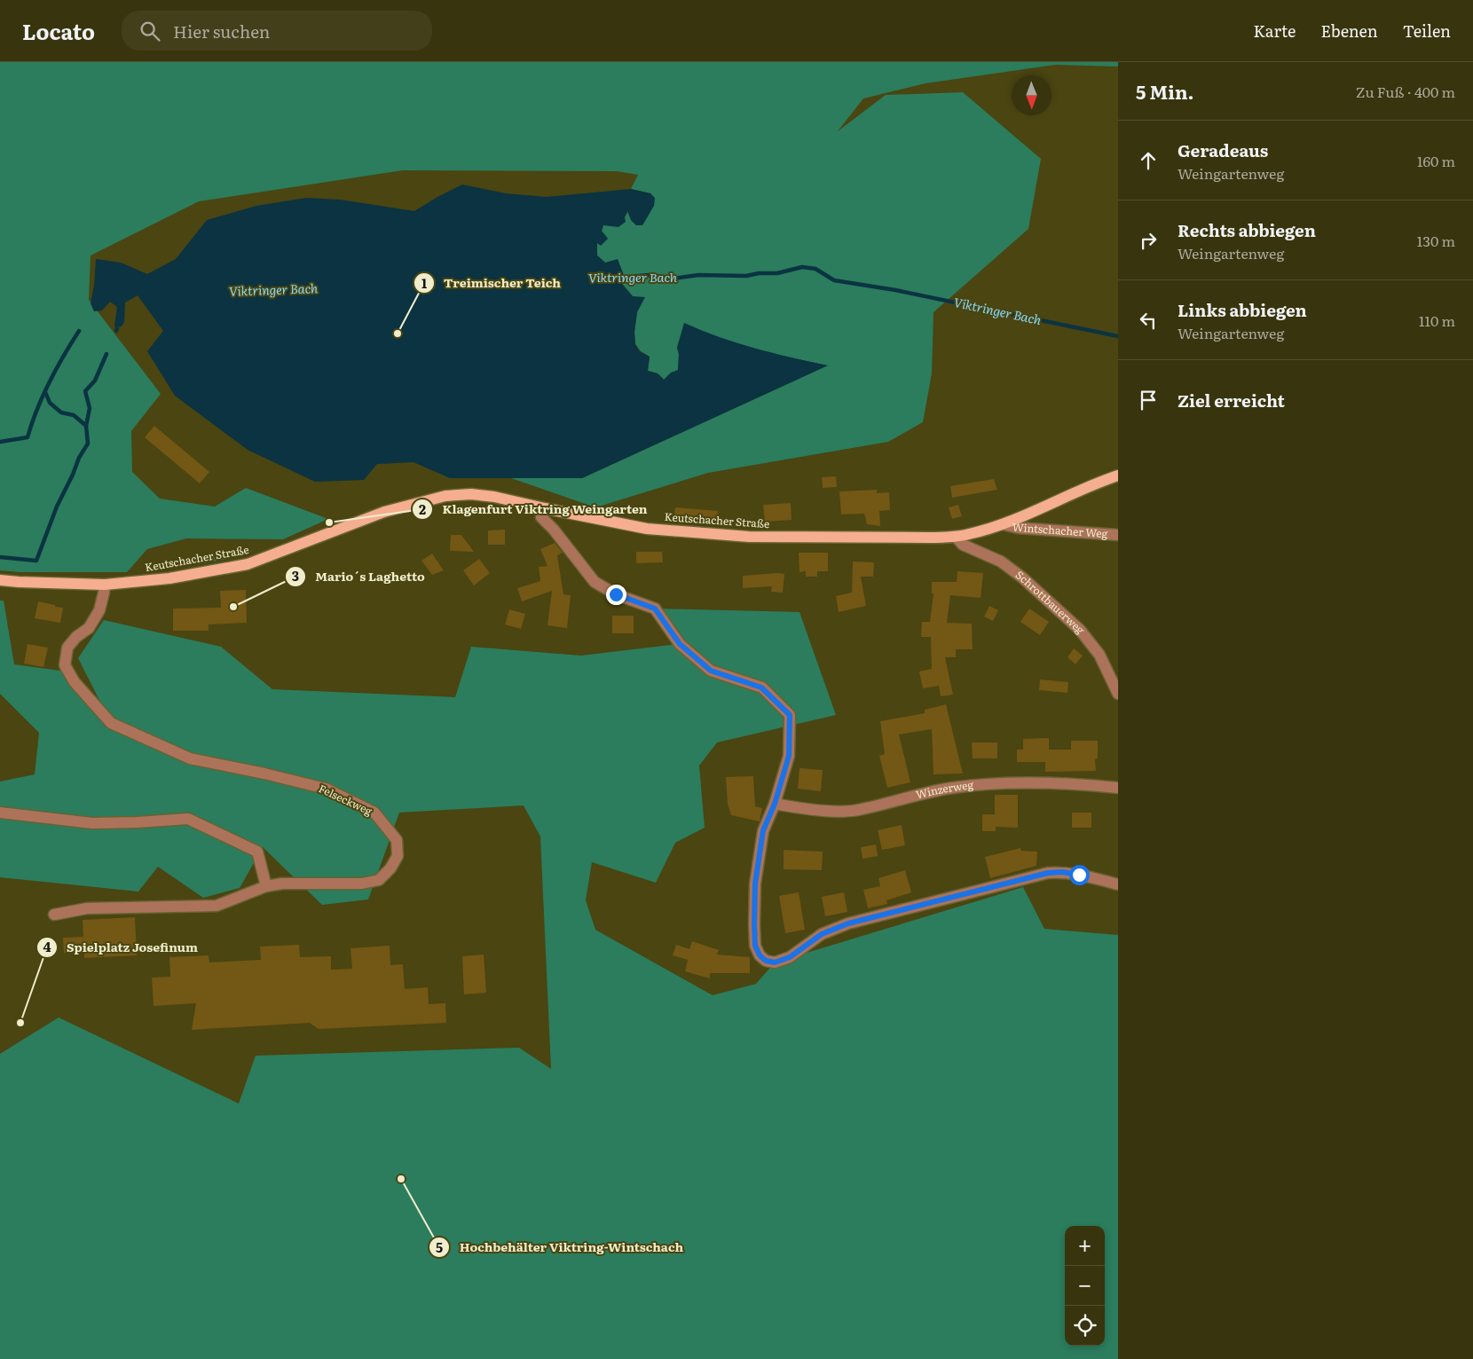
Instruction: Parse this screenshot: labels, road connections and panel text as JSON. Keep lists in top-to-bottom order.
{
  "streets": {
    "main road": ["Keutschacher Straße"],
    "street": [
      "Wintschacher Weg",
      "Schrottbauerweg",
      "Winzerweg",
      "Felseckweg"
    ]
  },
  "crossings": [
    ["Keutschacher Straße", "Wintschacher Weg"],
    ["Keutschacher Straße", "Schrottbauerweg"],
    ["Keutschacher Straße", "Felseckweg"]
  ],
  "water": ["Viktringer Bach"],
  "places": [
    "Treimischer Teich",
    "Klagenfurt Viktring Weingarten",
    "Mario´s Laghetto",
    "Spielplatz Josefinum",
    "Hochbehälter Viktring-Wintschach"
  ],
  "north": "bottom",
  "page": {
    "header": "Locato",
    "search": "Hier suchen",
    "nav": ["Karte", "Ebenen", "Teilen"],
    "heading": ["5 Min.", "Zu Fuß · 400 m"],
    "list": [
      ["Geradeaus", "Weingartenweg", "160 m"],
      ["Rechts abbiegen", "Weingartenweg", "130 m"],
      ["Links abbiegen", "Weingartenweg", "110 m"],
      "Ziel erreicht"
    ],
    "map_buttons": ["+", "−"]
  }
}
